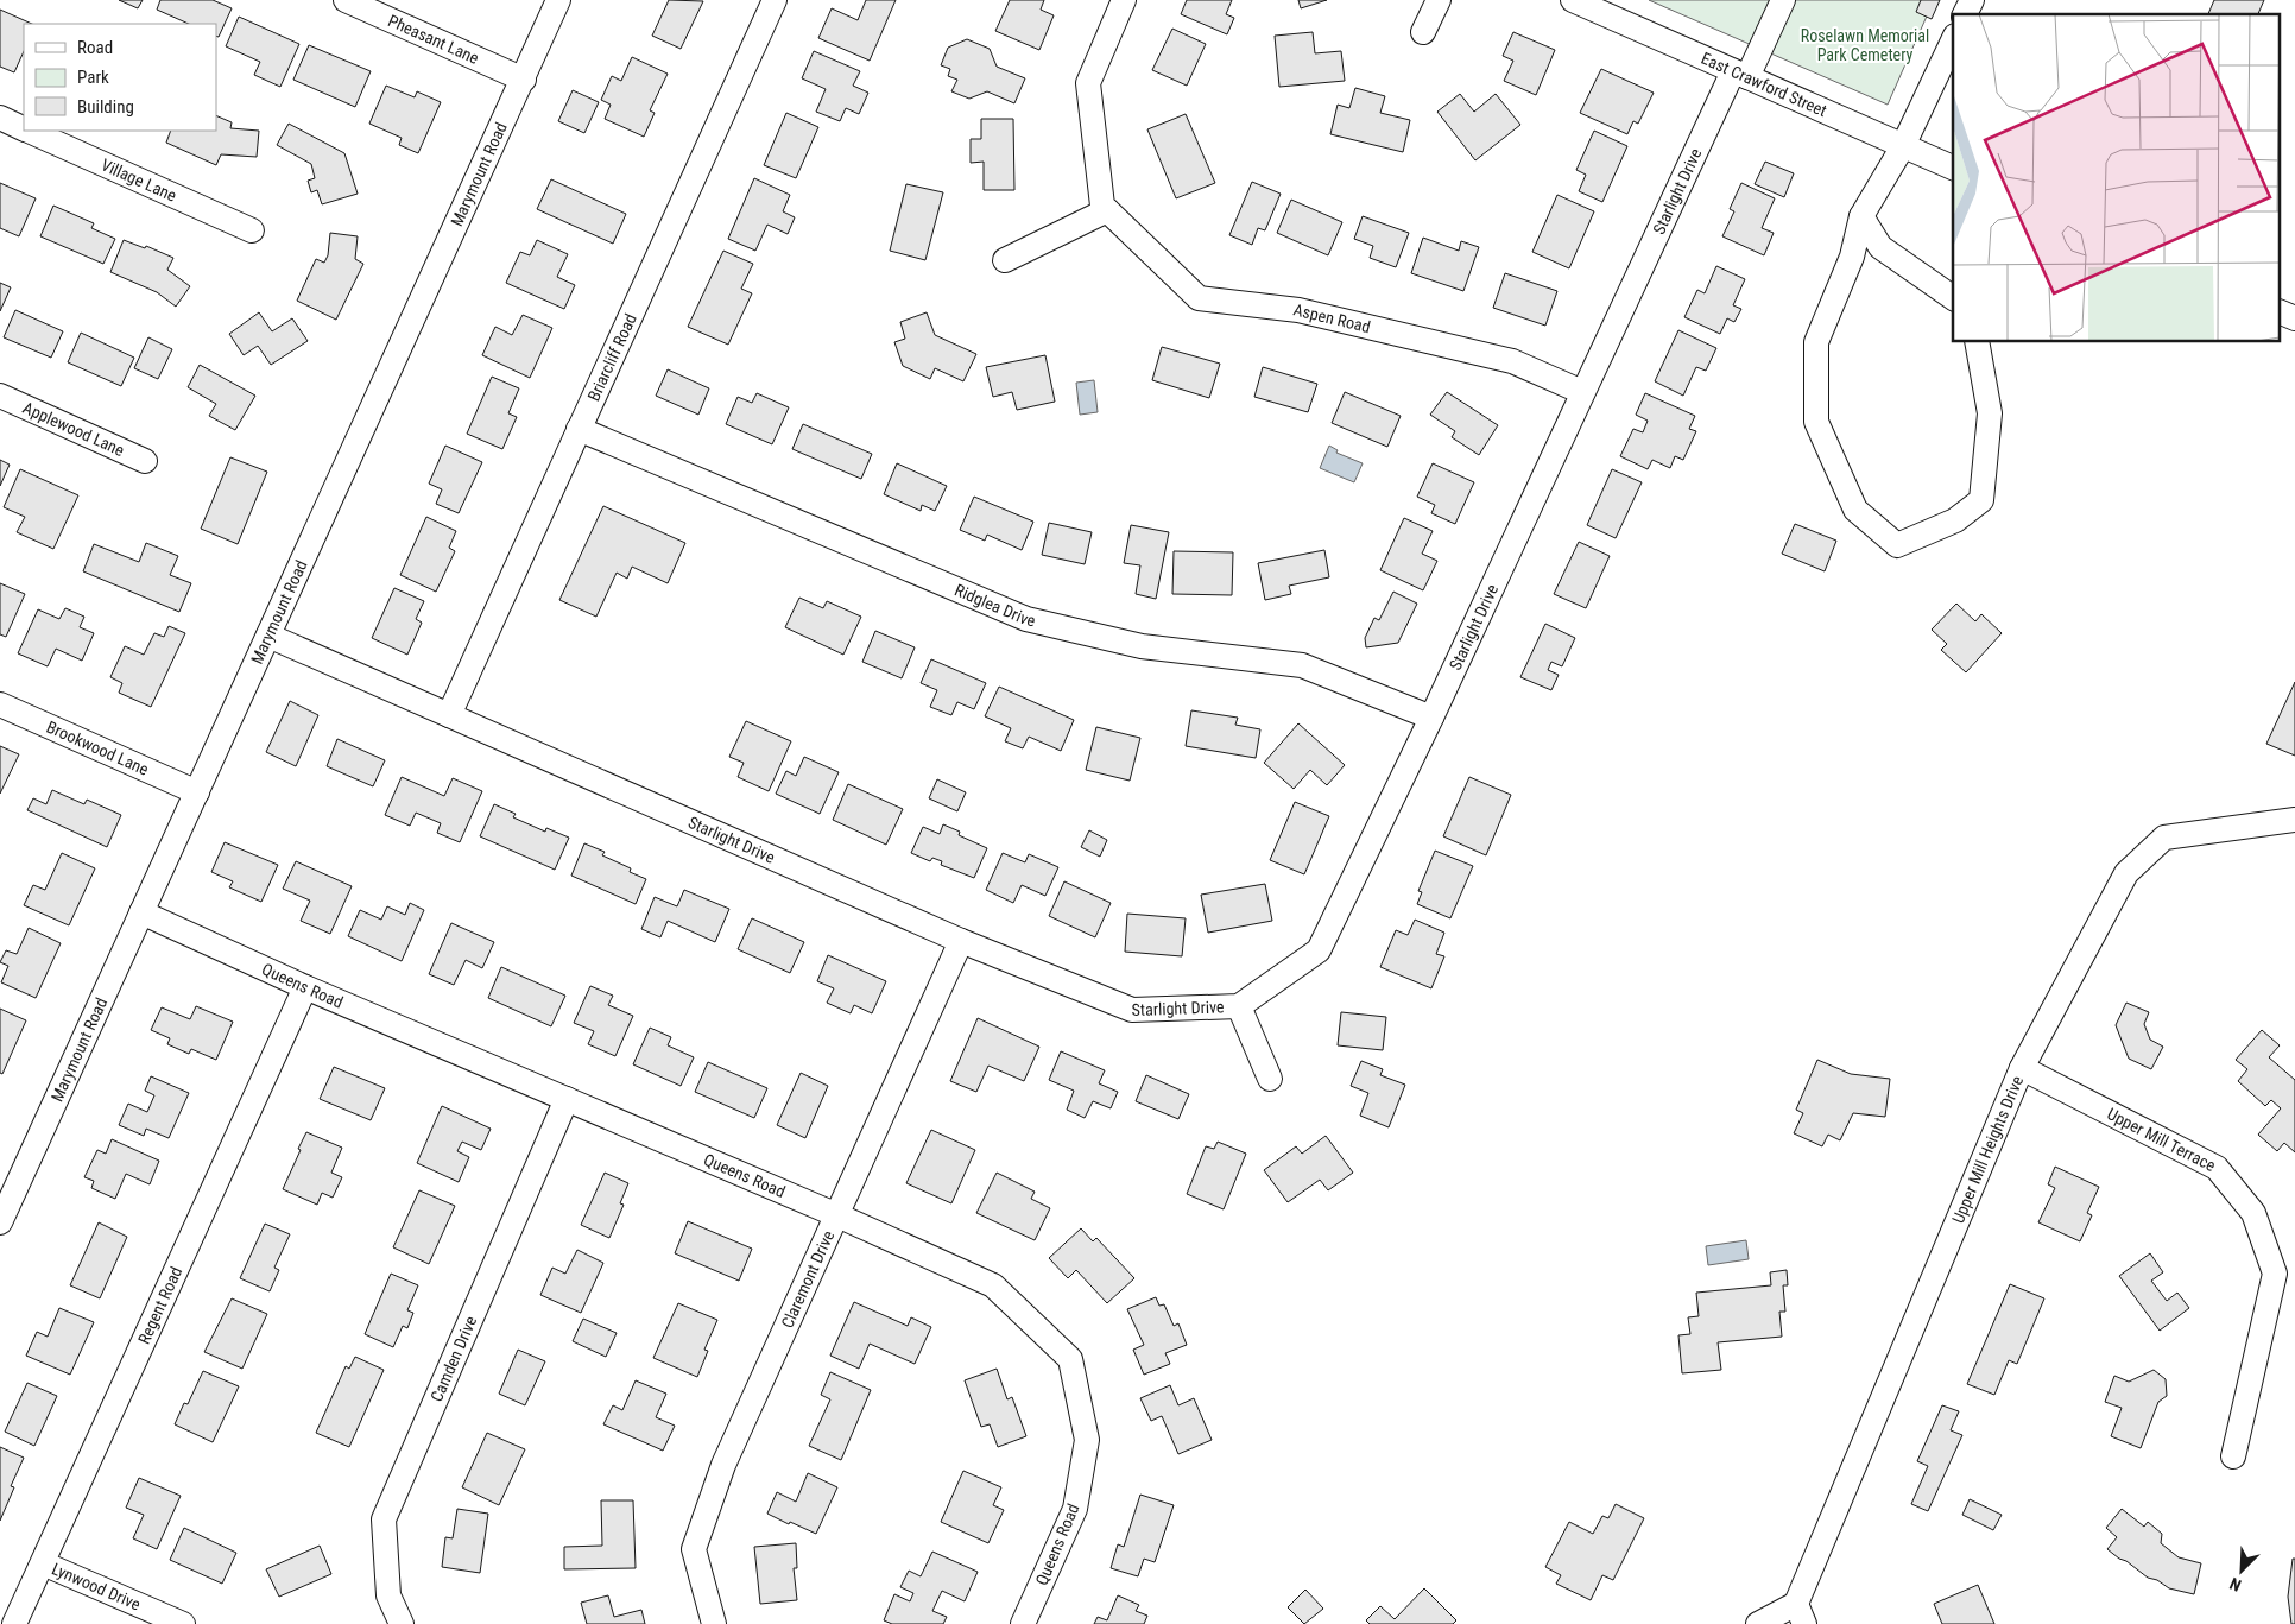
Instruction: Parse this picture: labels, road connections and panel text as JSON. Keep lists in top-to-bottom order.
{
  "streets": {
    "street": [
      "Pheasant Lane",
      "East Crawford Street",
      "Marymount Road",
      "Village Lane",
      "Starlight Drive",
      "Aspen Road",
      "Briarcliff Road",
      "Applewood Lane",
      "Ridglea Drive",
      "Brookwood Lane",
      "Queens Road",
      "Upper Mill Terrace",
      "Upper Mill Heights Drive",
      "Claremont Drive",
      "Regent Road",
      "Camden Drive",
      "Lynwood Drive"
    ]
  },
  "crossings": [
    ["Pheasant Lane", "Marymount Road"],
    ["East Crawford Street", "Starlight Drive"],
    ["Marymount Road", "Starlight Drive"],
    ["Marymount Road", "Brookwood Lane"],
    ["Marymount Road", "Queens Road"],
    ["Starlight Drive", "Aspen Road"],
    ["Starlight Drive", "Briarcliff Road"],
    ["Starlight Drive", "Ridglea Drive"],
    ["Starlight Drive", "Claremont Drive"],
    ["Briarcliff Road", "Ridglea Drive"],
    ["Queens Road", "Claremont Drive"],
    ["Queens Road", "Regent Road"],
    ["Queens Road", "Camden Drive"],
    ["Upper Mill Terrace", "Upper Mill Heights Drive"],
    ["Regent Road", "Lynwood Drive"]
  ],
  "parks": ["Roselawn Memorial Park Cemetery"],
  "legend": ["Road", "Park", "Building"],
  "north": "bottom left"
}
